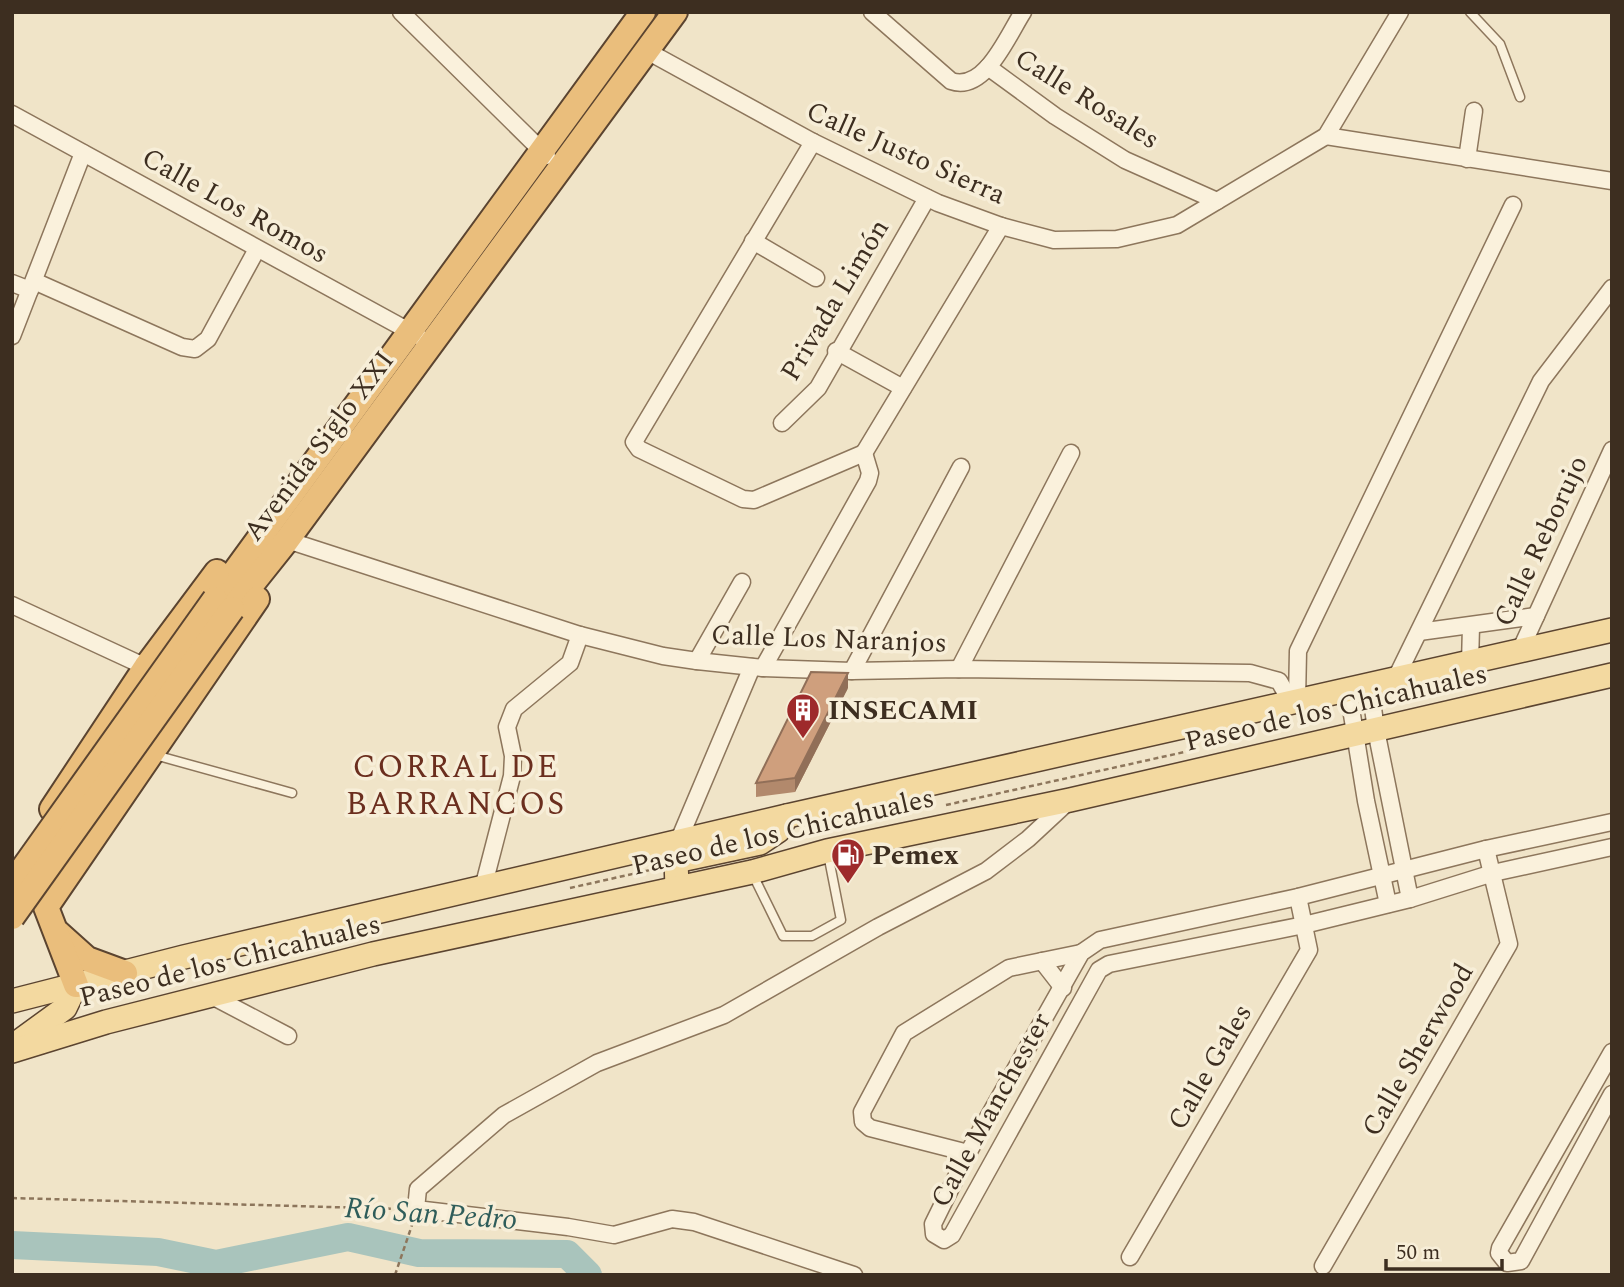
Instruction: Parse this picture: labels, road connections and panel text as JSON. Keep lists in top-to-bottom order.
{
  "streets": {
    "highway": ["Avenida Siglo XXI"],
    "main road": ["Paseo de los Chicahuales"],
    "street": [
      "Calle Rosales",
      "Calle Justo Sierra",
      "Calle Los Romos",
      "Privada Limón",
      "Calle Reborujo",
      "Calle Los Naranjos",
      "Calle Sherwood",
      "Calle Gales",
      "Calle Manchester"
    ]
  },
  "crossings": [
    ["Calle Rosales", "Calle Justo Sierra"],
    ["Calle Justo Sierra", "Privada Limón"],
    ["Calle Justo Sierra", "Avenida Siglo XXI"],
    ["Calle Los Romos", "Avenida Siglo XXI"],
    ["Avenida Siglo XXI", "Calle Los Naranjos"],
    ["Calle Reborujo", "Paseo de los Chicahuales"],
    ["Calle Los Naranjos", "Paseo de los Chicahuales"]
  ],
  "districts": ["CORRAL DE BARRANCOS"],
  "water": ["Río San Pedro"],
  "places": {
    "building": ["INSECAMI"],
    "fuel station": ["Pemex"]
  },
  "scale_bar": "50 m"
}
